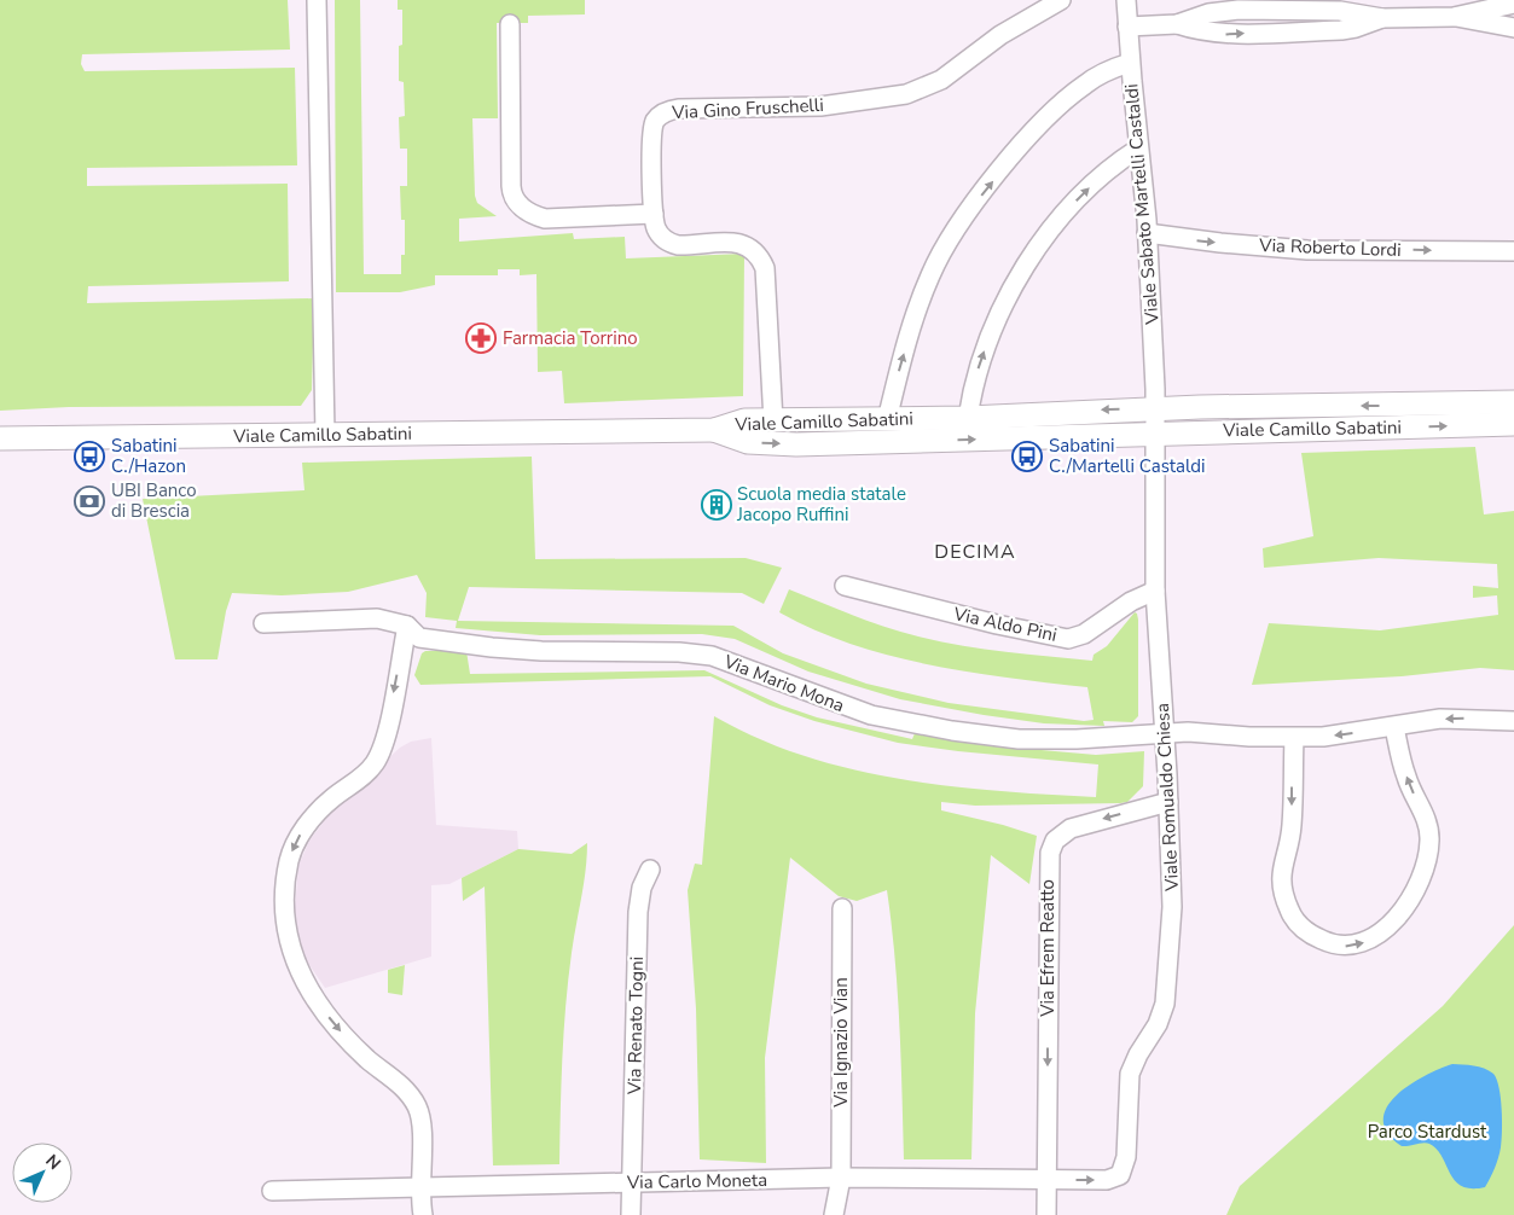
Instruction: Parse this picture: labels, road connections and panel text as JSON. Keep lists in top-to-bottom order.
{
  "streets": {
    "street": [
      "Via Gino Fruschelli",
      "Viale Sabato Martelli Castaldi",
      "Via Roberto Lordi",
      "Viale Camillo Sabatini",
      "Via Aldo Pini",
      "Via Mario Mona",
      "Viale Romualdo Chiesa",
      "Via Efrem Reatto",
      "Via Renato Togni",
      "Via Ignazio Vian",
      "Via Carlo Moneta"
    ]
  },
  "crossings": [
    ["Via Gino Fruschelli", "Viale Camillo Sabatini"],
    ["Viale Sabato Martelli Castaldi", "Via Roberto Lordi"],
    ["Viale Sabato Martelli Castaldi", "Viale Camillo Sabatini"],
    ["Viale Sabato Martelli Castaldi", "Viale Romualdo Chiesa"],
    ["Viale Camillo Sabatini", "Viale Romualdo Chiesa"],
    ["Via Aldo Pini", "Viale Romualdo Chiesa"],
    ["Via Mario Mona", "Viale Romualdo Chiesa"],
    ["Viale Romualdo Chiesa", "Via Efrem Reatto"],
    ["Viale Romualdo Chiesa", "Via Carlo Moneta"],
    ["Via Efrem Reatto", "Via Carlo Moneta"],
    ["Via Renato Togni", "Via Carlo Moneta"],
    ["Via Ignazio Vian", "Via Carlo Moneta"]
  ],
  "one_way": ["Via Roberto Lordi", "Via Efrem Reatto"],
  "districts": ["DECIMA"],
  "parks": ["Parco Stardust"],
  "places": {
    "pharmacy": ["Farmacia Torrino"],
    "bus stop": ["Sabatini C./Hazon", "Sabatini C./Martelli Castaldi"],
    "bank": ["UBI Banco di Brescia"],
    "building": ["Scuola media statale Jacopo Ruffini"]
  },
  "north": "top right"
}
